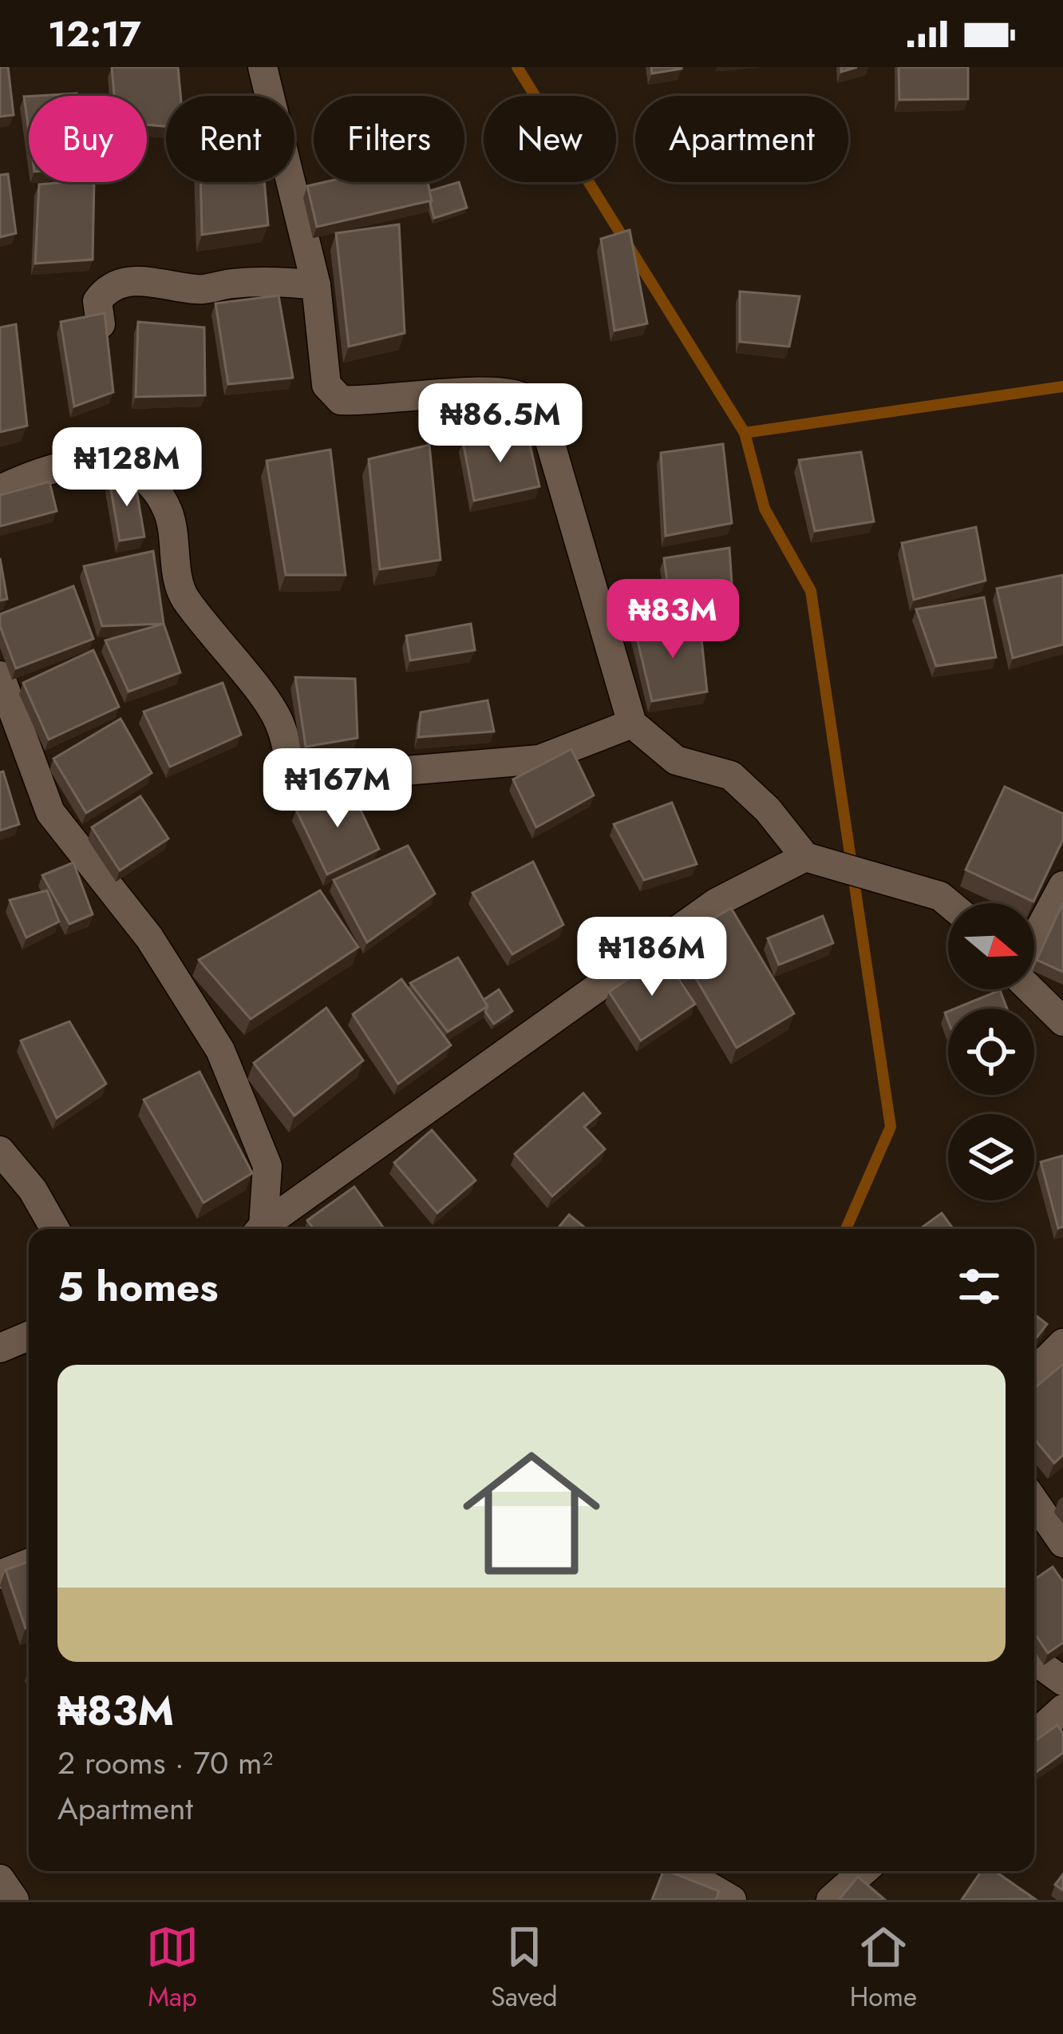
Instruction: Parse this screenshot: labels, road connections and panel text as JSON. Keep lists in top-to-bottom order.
{
  "north": "right",
  "page": {
    "status": "12:17",
    "chip": [
      "Buy",
      "Rent",
      "Filters",
      "New",
      "Apartment"
    ],
    "price": [
      "₦86.5M",
      "₦128M",
      "₦83M",
      "₦167M",
      "₦186M"
    ],
    "heading": "5 homes",
    "list": [
      {
        "name": "₦83M",
        "note": "2 rooms · 70 m² · Apartment"
      }
    ],
    "tabs": ["Map", "Saved", "Home"]
  }
}
